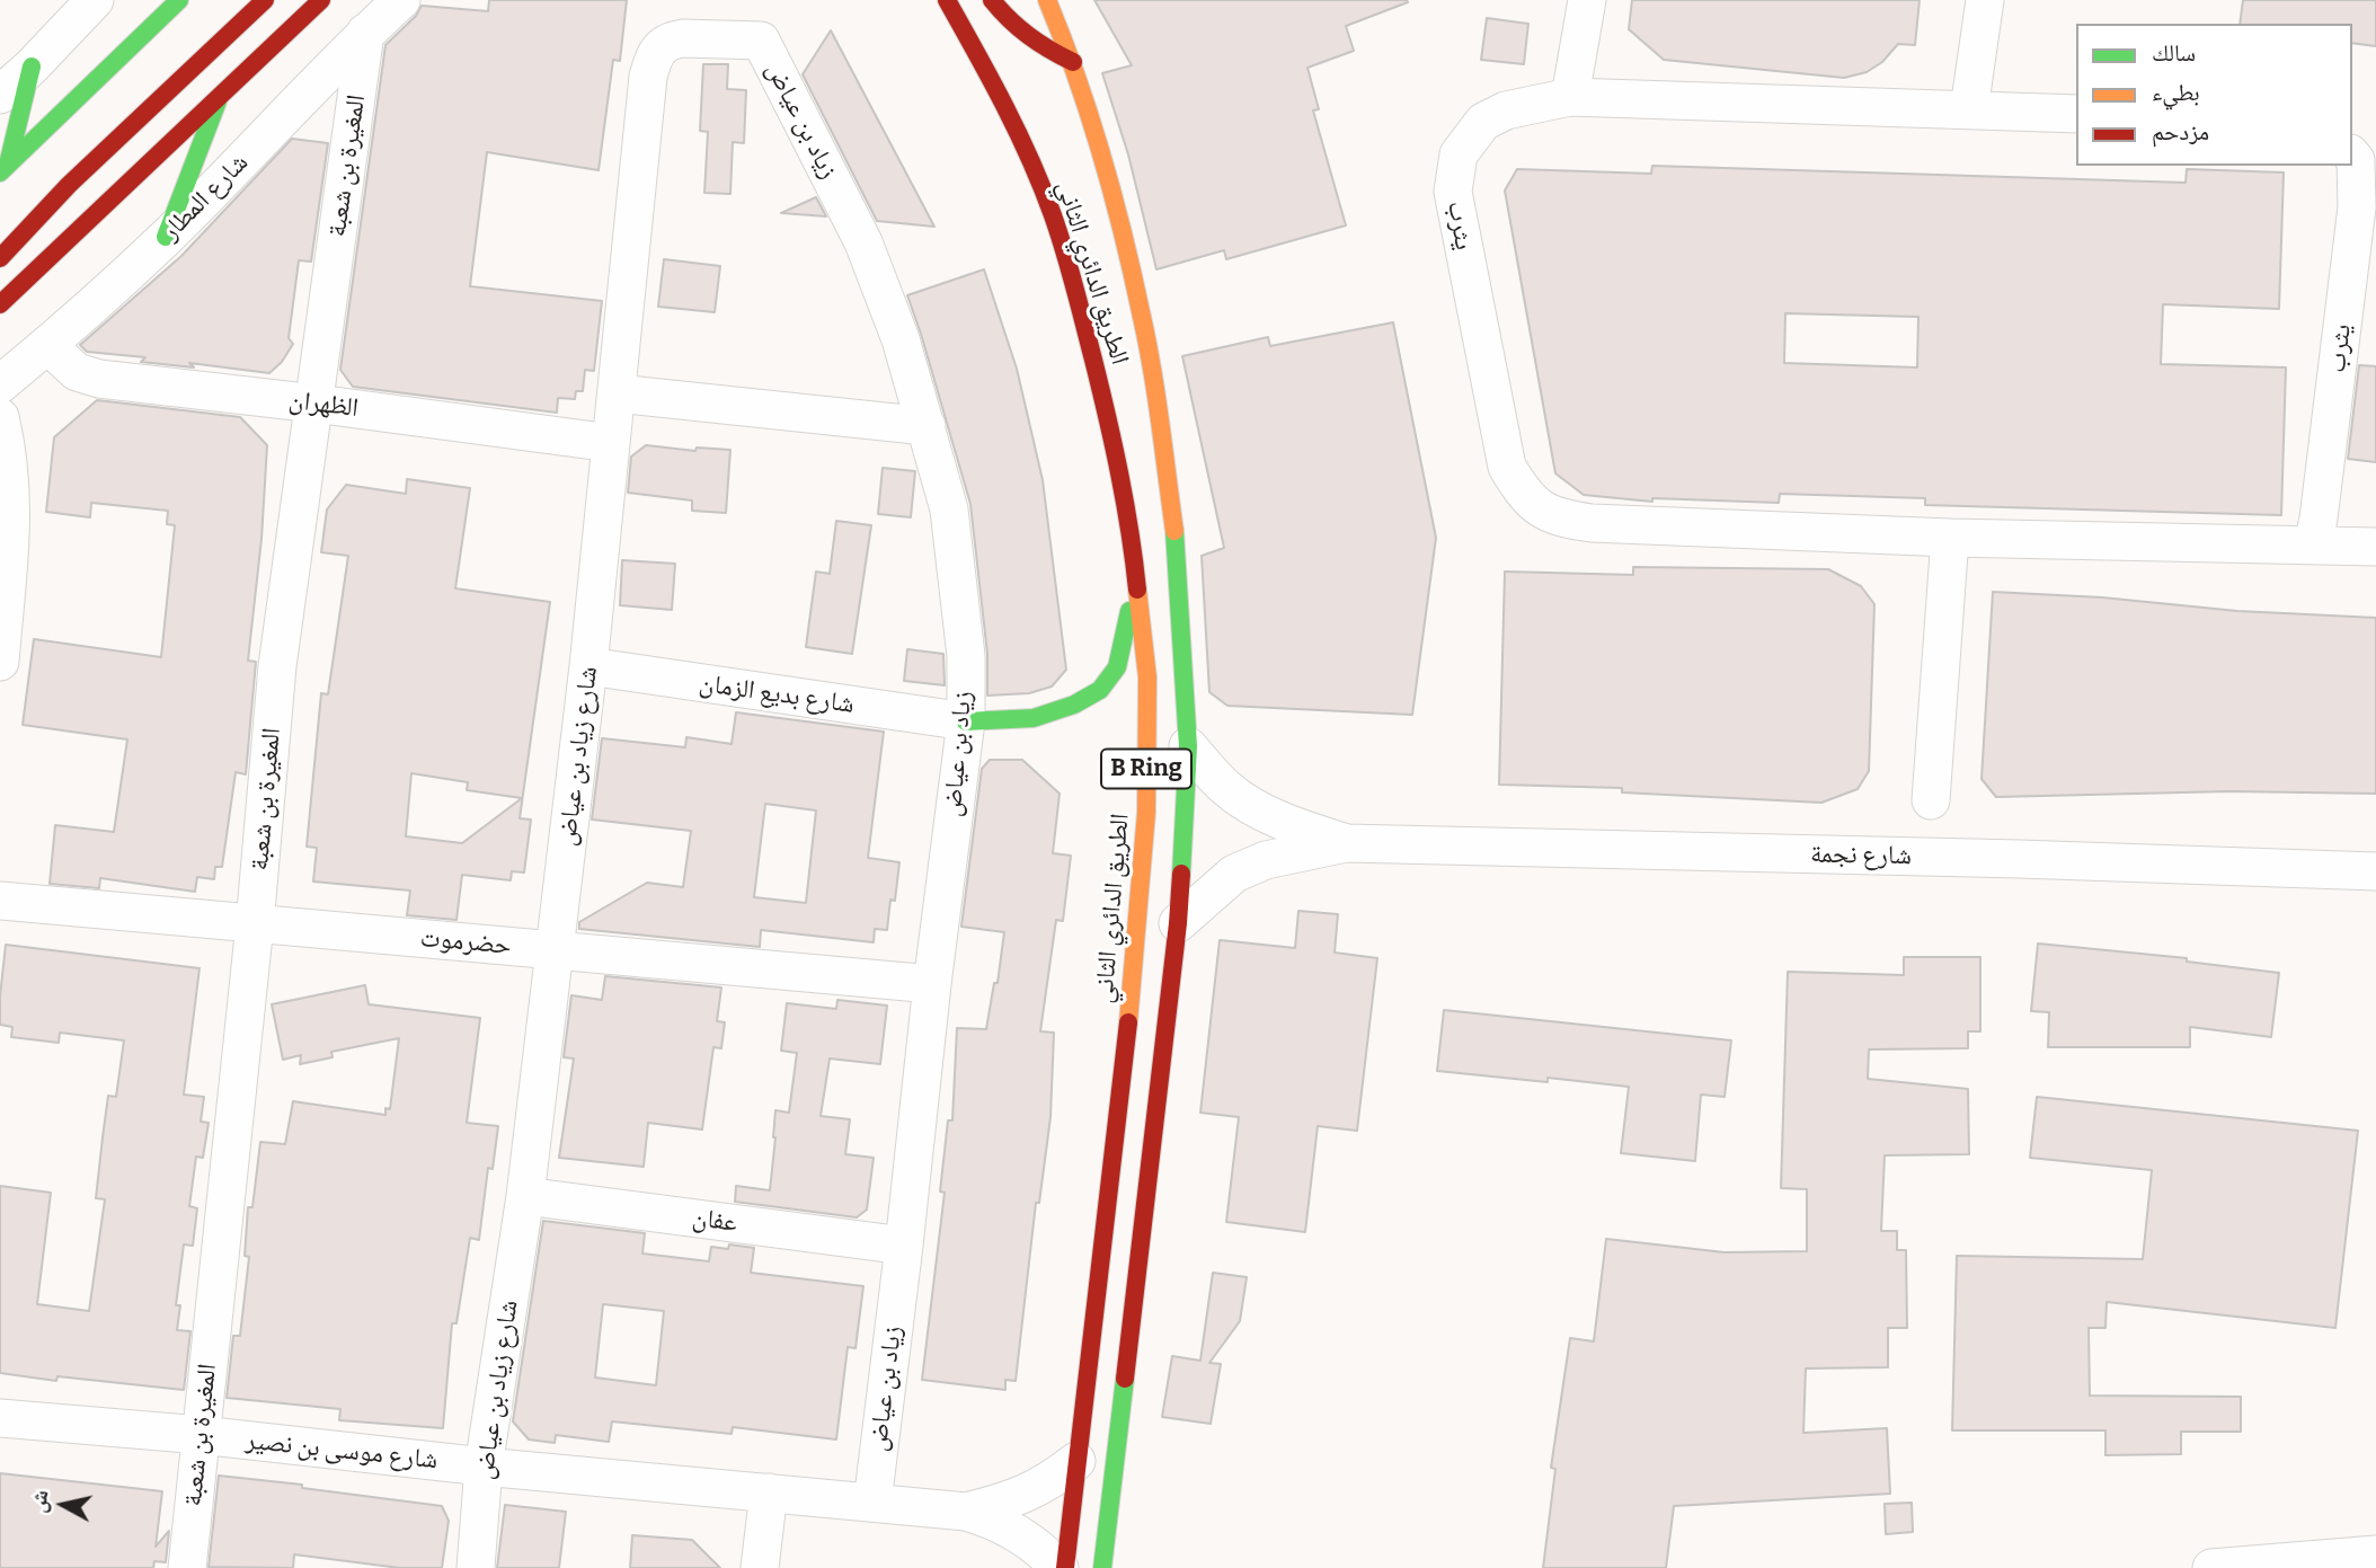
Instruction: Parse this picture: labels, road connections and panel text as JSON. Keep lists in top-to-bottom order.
{
  "streets": {
    "main road": ["الطريق الدائري الثاني", "B Ring"],
    "street": [
      "زياد بن عياض",
      "المغيرة بن شعبة",
      "شارع المطار",
      "يثرب",
      "الظهران",
      "شارع بديع الزمان",
      "شارع زياد بن عياض",
      "شارع نجمة",
      "حضرموت",
      "عفان",
      "شارع موسى بن نصير"
    ]
  },
  "crossings": [
    ["زياد بن عياض", "شارع بديع الزمان"],
    ["زياد بن عياض", "شارع زياد بن عياض"],
    ["زياد بن عياض", "حضرموت"],
    ["زياد بن عياض", "عفان"],
    ["زياد بن عياض", "شارع موسى بن نصير"],
    ["المغيرة بن شعبة", "شارع المطار"],
    ["المغيرة بن شعبة", "الظهران"],
    ["المغيرة بن شعبة", "حضرموت"],
    ["المغيرة بن شعبة", "شارع موسى بن نصير"],
    ["شارع المطار", "الظهران"],
    ["الطريق الدائري الثاني", "شارع نجمة"],
    ["الطريق الدائري الثاني", "شارع موسى بن نصير"],
    ["الظهران", "شارع زياد بن عياض"],
    ["شارع بديع الزمان", "شارع زياد بن عياض"],
    ["شارع زياد بن عياض", "حضرموت"],
    ["شارع زياد بن عياض", "عفان"],
    ["شارع زياد بن عياض", "شارع موسى بن نصير"]
  ],
  "legend": ["سالك", "بطيء", "مزدحم"],
  "north": "left"
}
